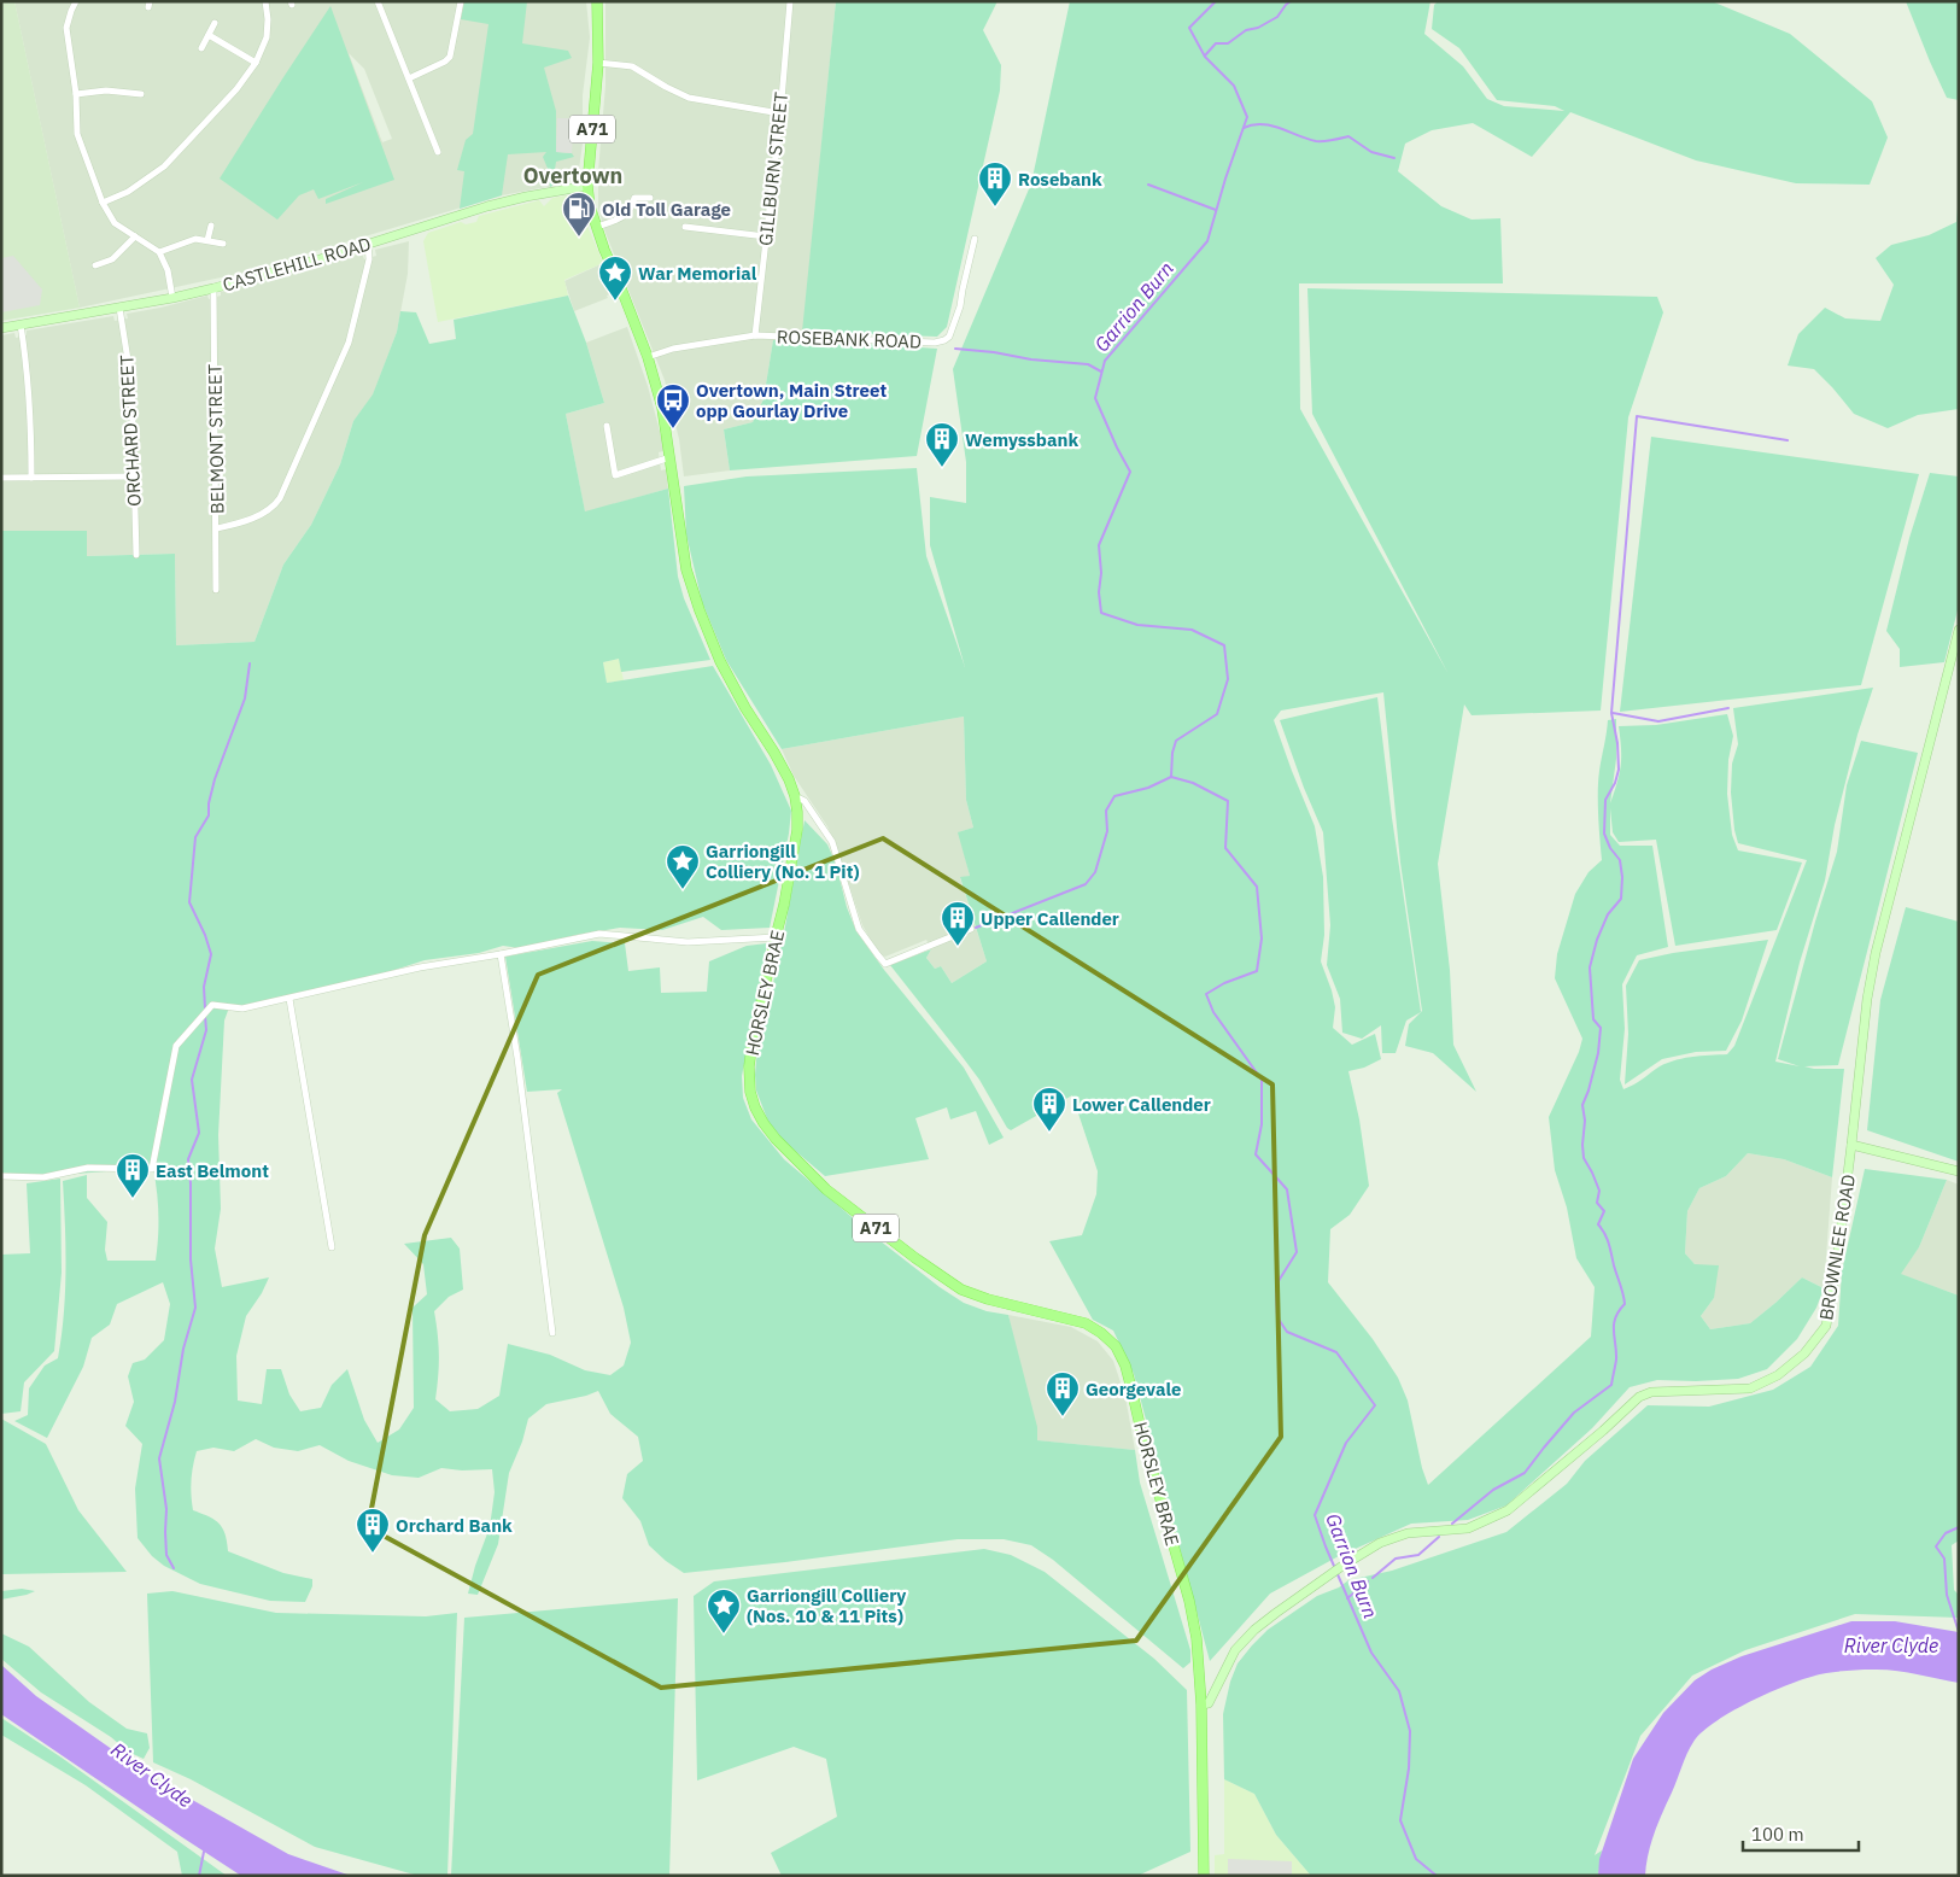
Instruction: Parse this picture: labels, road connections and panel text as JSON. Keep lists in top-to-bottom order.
{
  "streets": {
    "main road": [
      "A71",
      "CASTLEHILL ROAD",
      "HORSLEY BRAE",
      "BROWNLEE ROAD"
    ],
    "street": [
      "GILLBURN STREET",
      "ROSEBANK ROAD",
      "ORCHARD STREET",
      "BELMONT STREET"
    ]
  },
  "crossings": [
    ["A71", "CASTLEHILL ROAD"],
    ["A71", "ROSEBANK ROAD"],
    ["A71", "HORSLEY BRAE"],
    ["GILLBURN STREET", "ROSEBANK ROAD"],
    ["CASTLEHILL ROAD", "ORCHARD STREET"],
    ["CASTLEHILL ROAD", "BELMONT STREET"],
    ["HORSLEY BRAE", "BROWNLEE ROAD"]
  ],
  "districts": ["Overtown"],
  "water": ["Garrion Burn", "River Clyde"],
  "places": {
    "building": [
      "Rosebank",
      "Wemyssbank",
      "Upper Callender",
      "Lower Callender",
      "East Belmont",
      "Georgevale",
      "Orchard Bank"
    ],
    "fuel station": ["Old Toll Garage"],
    "place": ["War Memorial", "Garriongill Colliery (No. 1 Pit)", "Garriongill Colliery (Nos. 10 & 11 Pits)"],
    "bus stop": ["Overtown, Main Street opp Gourlay Drive"]
  },
  "scale_bar": "100 m"
}
